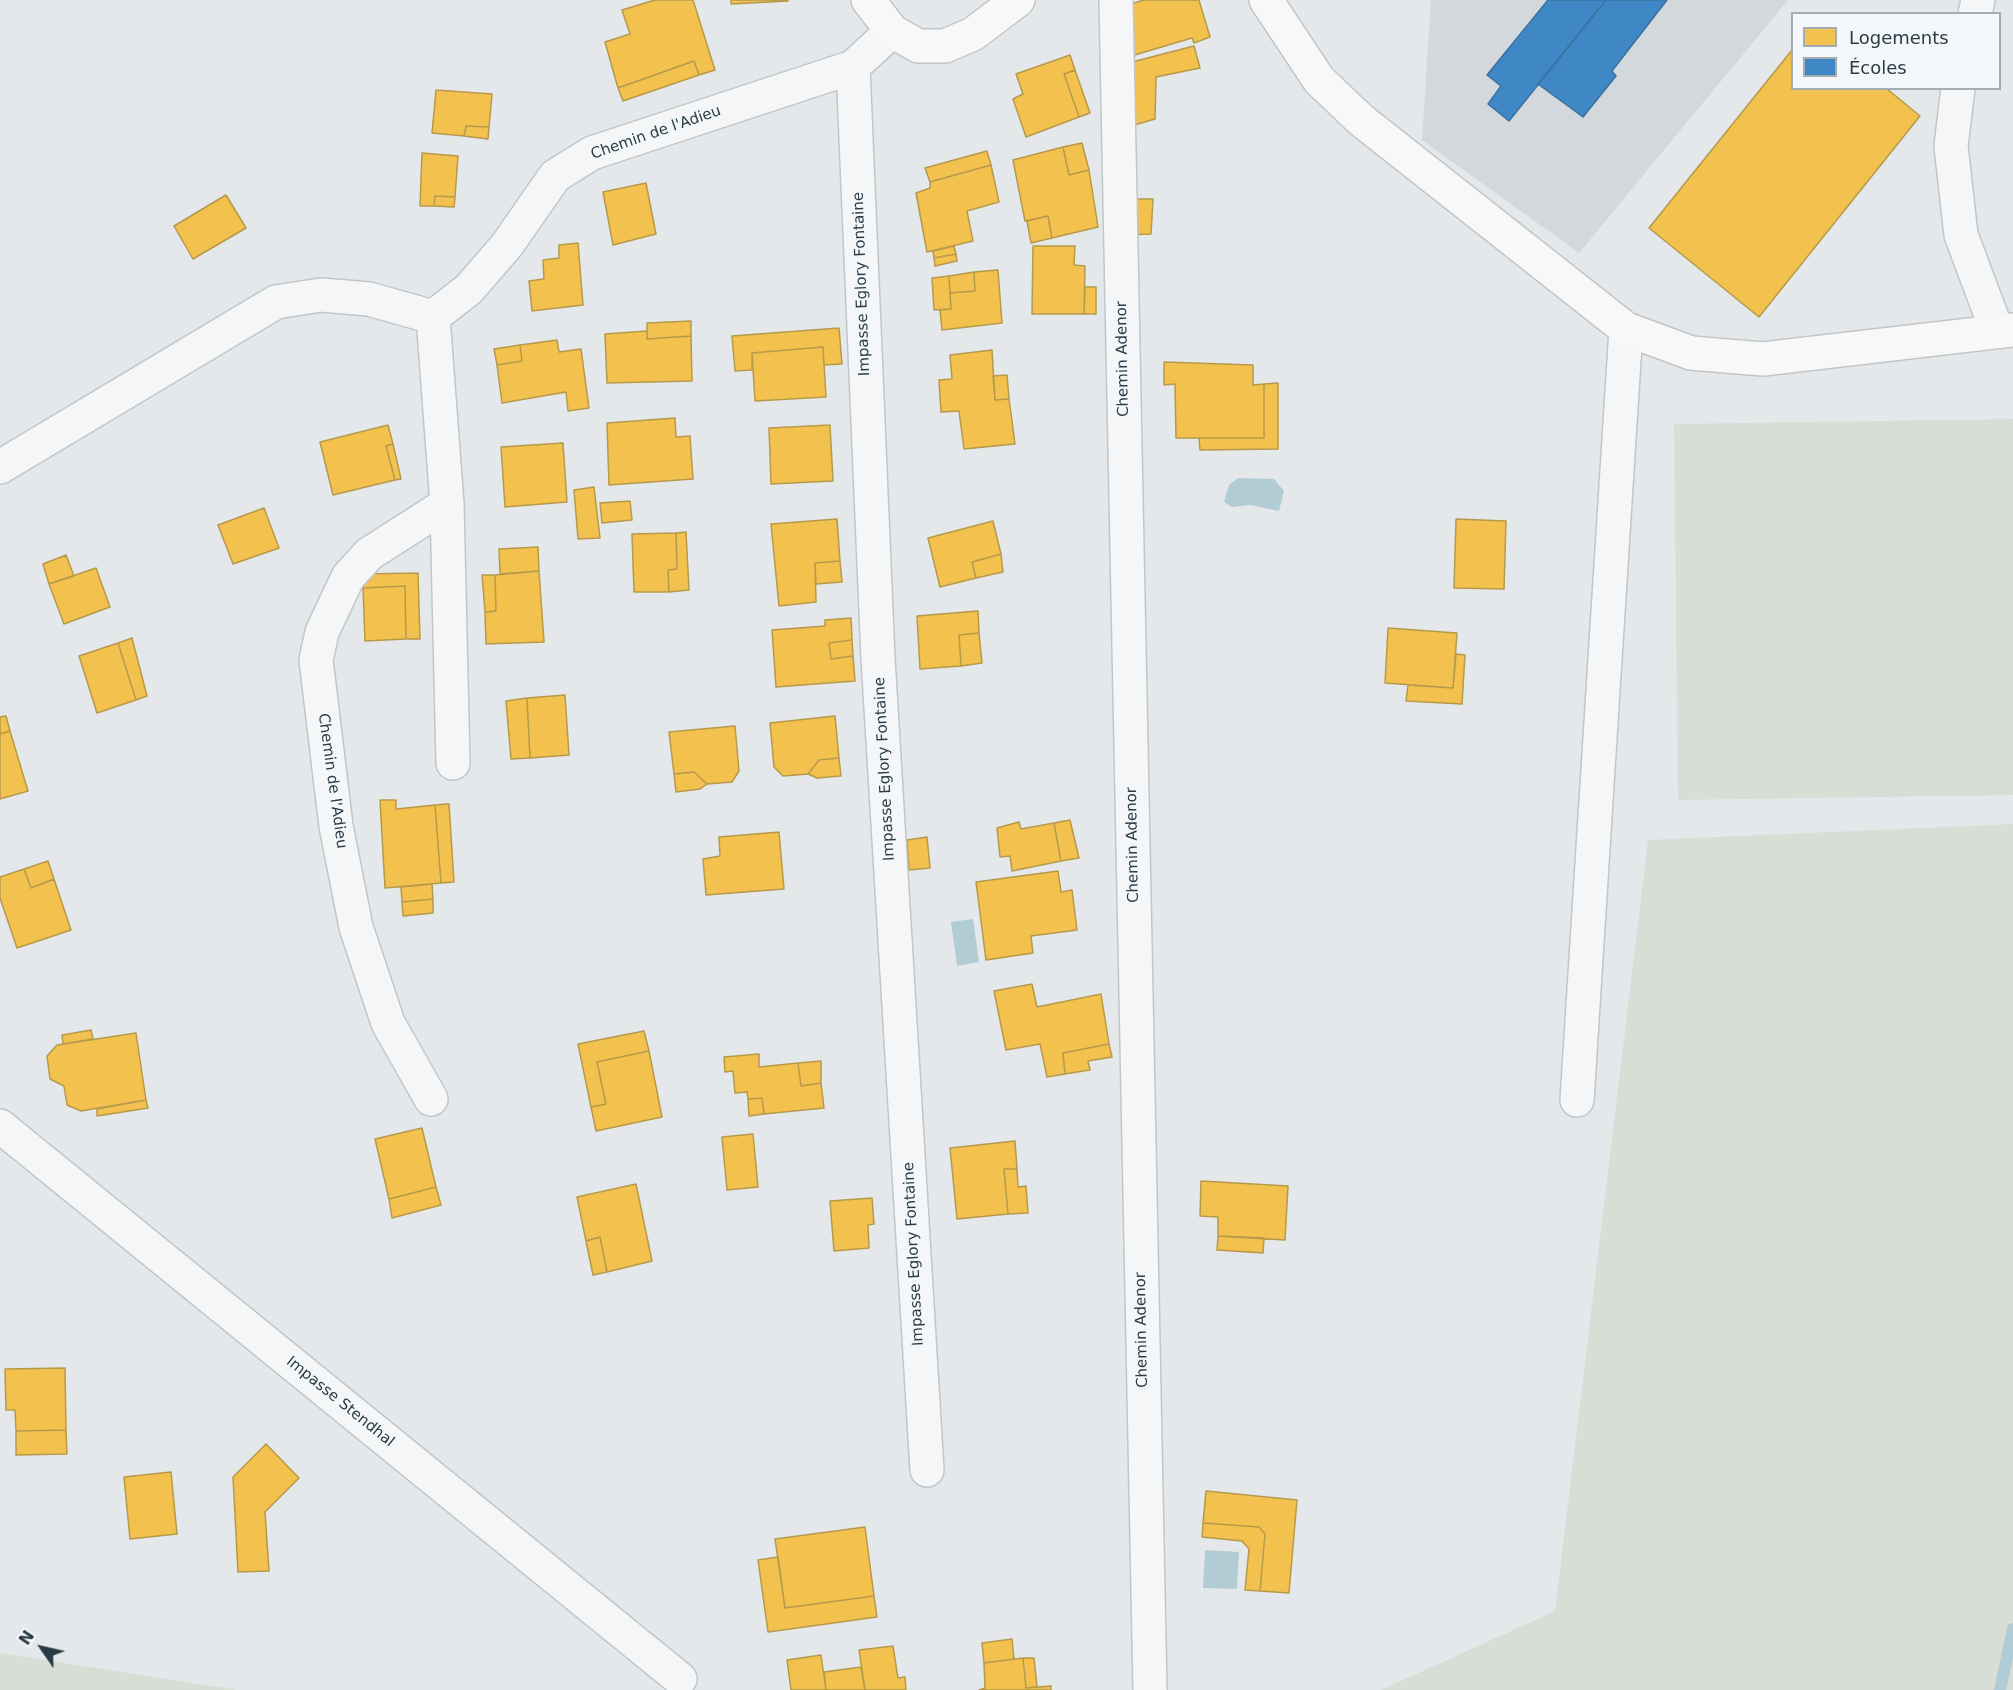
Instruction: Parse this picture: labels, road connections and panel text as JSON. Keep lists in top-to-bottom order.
{
  "streets": {
    "street": [
      "Chemin de l'Adieu",
      "Impasse Eglory Fontaine",
      "Chemin Adenor",
      "Impasse Stendhal"
    ]
  },
  "crossings": [
    ["Chemin de l'Adieu", "Impasse Eglory Fontaine"]
  ],
  "legend": ["Logements", "Écoles"],
  "north": "top left"
}
